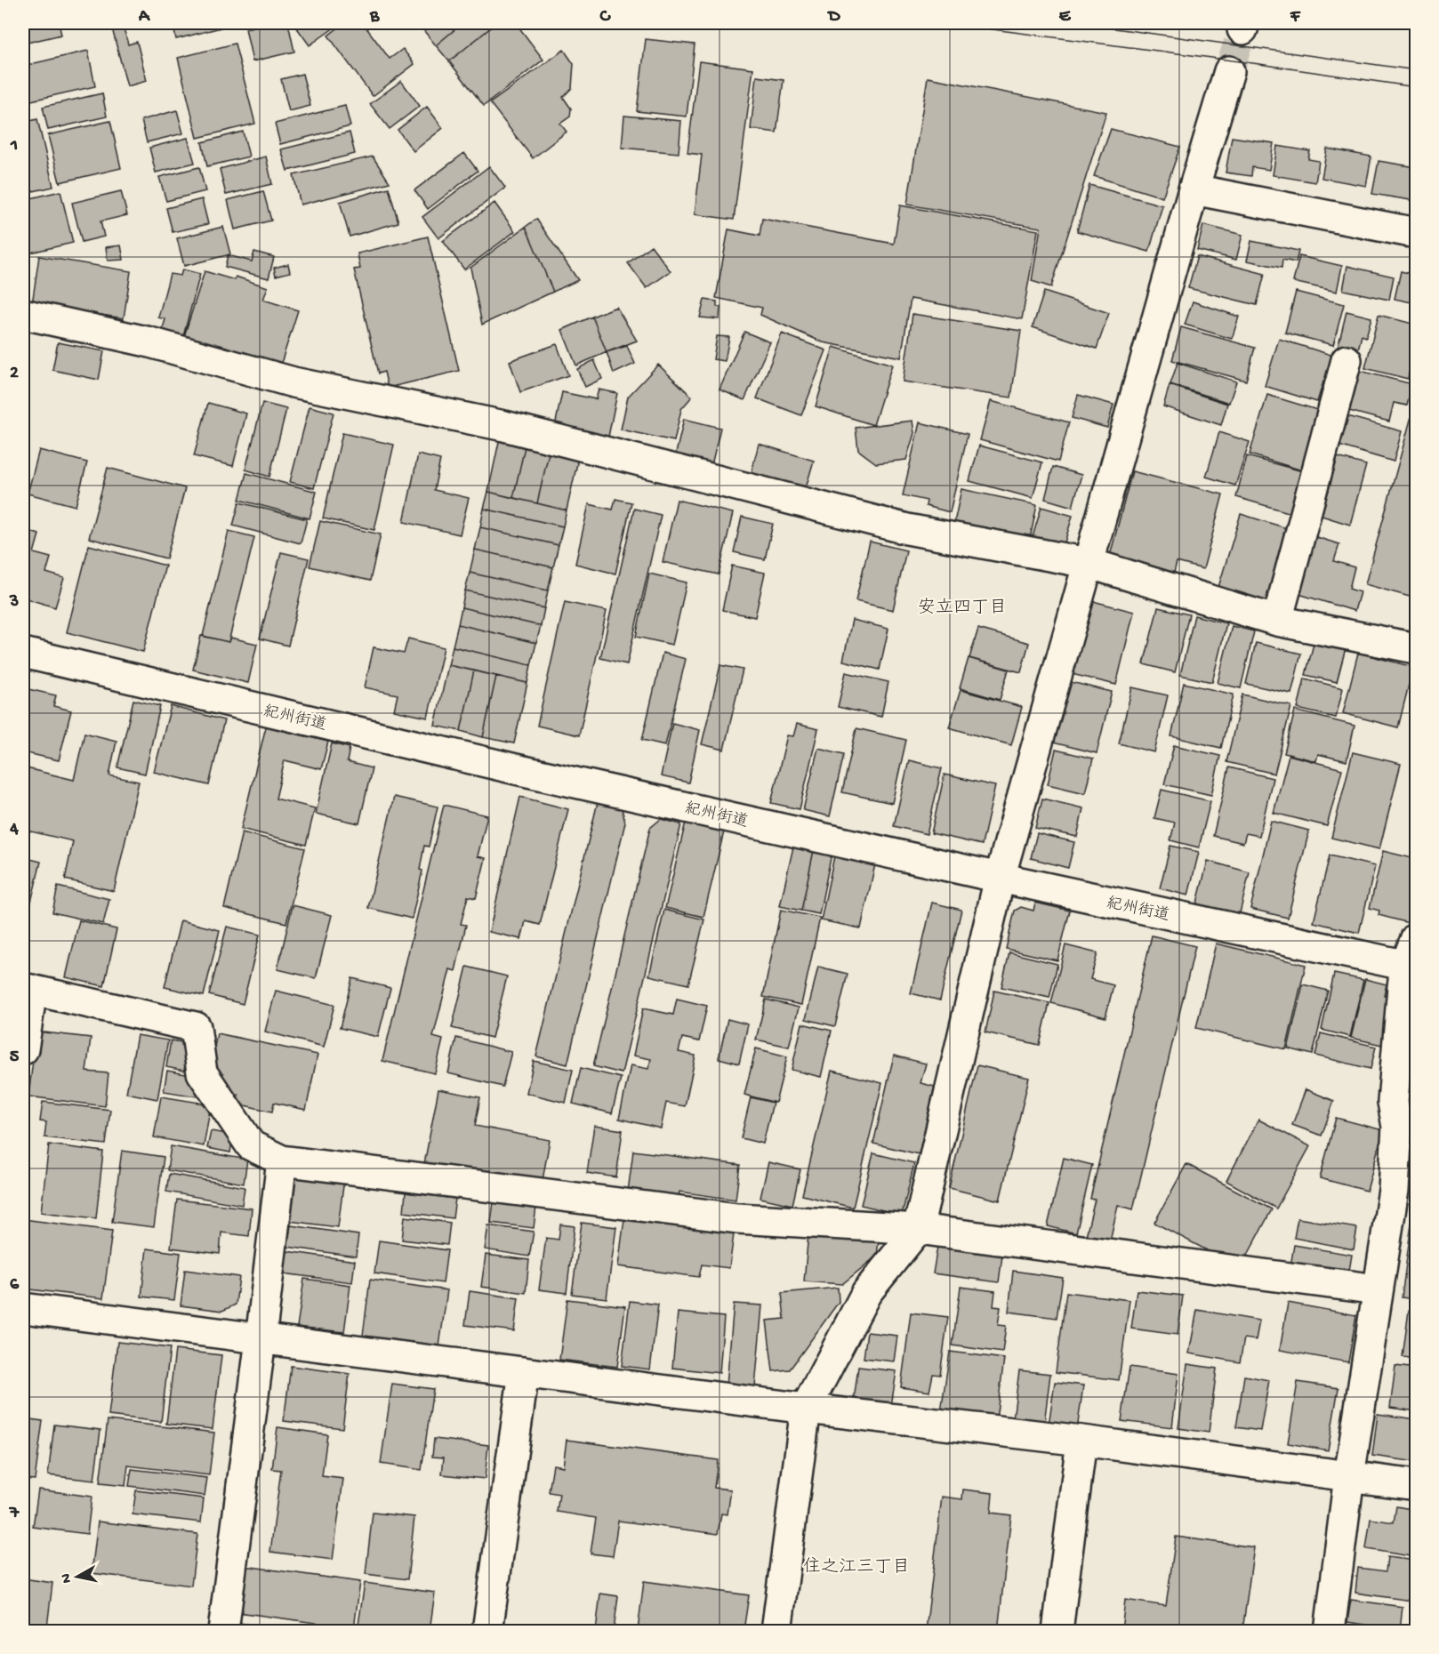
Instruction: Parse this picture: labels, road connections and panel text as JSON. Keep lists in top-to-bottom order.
{
  "streets": {
    "street": ["紀州街道"]
  },
  "districts": ["安立四丁目", "住之江三丁目"],
  "north": "left",
  "grid": {
    "columns": [
      "A",
      "B",
      "C",
      "D",
      "E",
      "F"
    ],
    "rows": [
      "1",
      "2",
      "3",
      "4",
      "5",
      "6",
      "7"
    ]
  }
}
